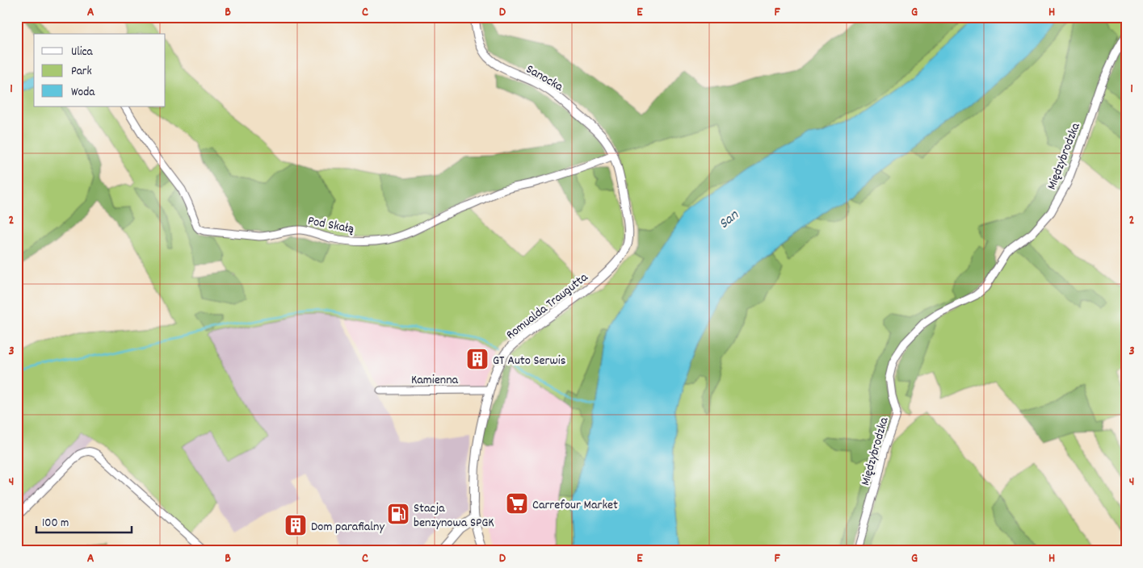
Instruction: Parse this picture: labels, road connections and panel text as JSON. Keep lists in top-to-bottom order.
{
  "streets": {
    "street": [
      "Sanocka",
      "Międzybrodzka",
      "Pod Skałą",
      "Romualda Traugutta",
      "Kamienna"
    ]
  },
  "crossings": [
    ["Sanocka", "Pod Skałą"],
    ["Sanocka", "Romualda Traugutta"],
    ["Pod Skałą", "Romualda Traugutta"],
    ["Romualda Traugutta", "Kamienna"]
  ],
  "water": ["San"],
  "places": {
    "building": ["GT Auto Serwis", "Dom parafialny"],
    "supermarket": ["Carrefour Market"],
    "fuel station": ["Stacja benzynowa SPGK"]
  },
  "legend": ["Ulica", "Park", "Woda"],
  "scale_bar": "100 m",
  "grid": {
    "columns": [
      "A",
      "B",
      "C",
      "D",
      "E",
      "F",
      "G",
      "H"
    ],
    "rows": [
      "1",
      "2",
      "3",
      "4"
    ]
  }
}
